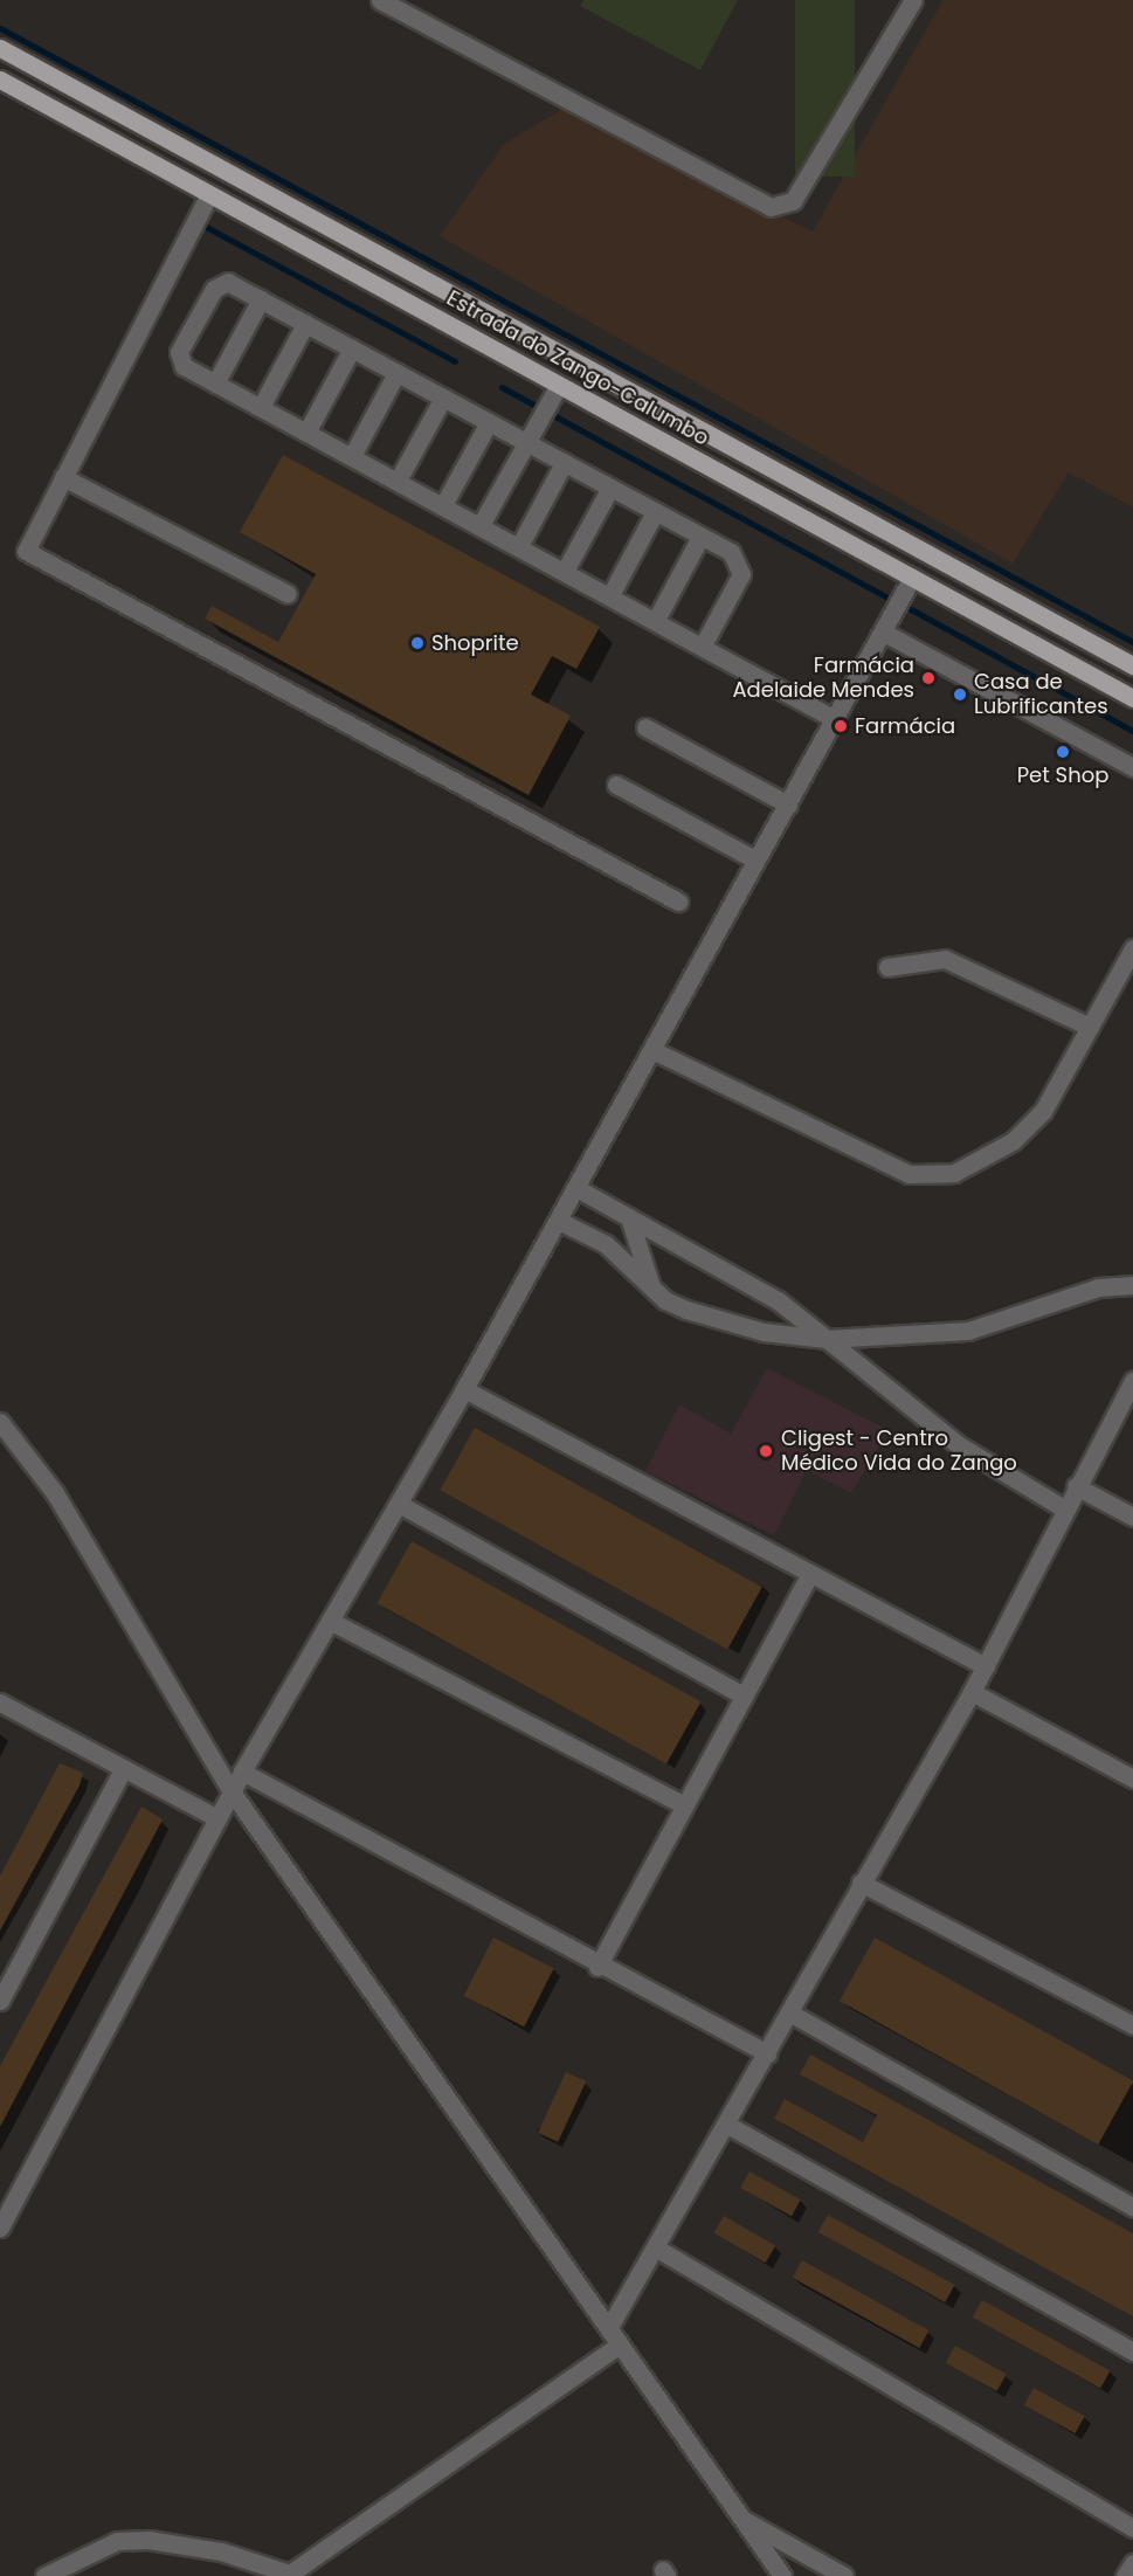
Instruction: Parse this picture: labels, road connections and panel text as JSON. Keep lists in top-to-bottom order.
{
  "streets": {
    "main road": ["Estrada do Zango-Calumbo"]
  },
  "places": [
    "Shoprite",
    "Farmácia Adelaide Mendes",
    "Casa de Lubrificantes",
    "Farmácia",
    "Pet Shop",
    "Cligest - Centro Médico Vida do Zango"
  ]
}
